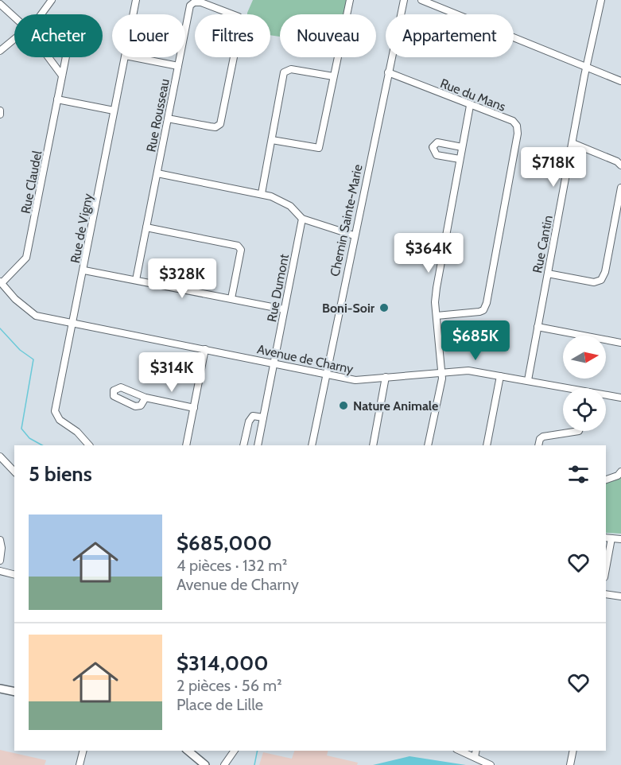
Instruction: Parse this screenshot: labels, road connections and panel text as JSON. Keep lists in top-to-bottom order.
{
  "streets": {
    "street": [
      "Rue du Mans",
      "Rue Rousseau",
      "Rue Claudel",
      "Chemin Sainte-Marie",
      "Rue de Vigny",
      "Rue Cantin",
      "Rue Dumont",
      "Avenue de Charny"
    ]
  },
  "crossings": [
    ["Rue du Mans", "Chemin Sainte-Marie"],
    ["Rue Claudel", "Avenue de Charny"],
    ["Chemin Sainte-Marie", "Avenue de Charny"],
    ["Rue de Vigny", "Avenue de Charny"],
    ["Rue Cantin", "Avenue de Charny"],
    ["Rue Dumont", "Avenue de Charny"]
  ],
  "places": ["Boni-Soir", "Nature Animale"],
  "north": "right",
  "page": {
    "chip": [
      "Acheter",
      "Louer",
      "Filtres",
      "Nouveau",
      "Appartement"
    ],
    "price": [
      "$718K",
      "$364K",
      "$328K",
      "$685K",
      "$314K"
    ],
    "heading": "5 biens",
    "list": [
      {
        "name": "$685,000",
        "note": "4 pièces · 132 m² · Avenue de Charny"
      },
      {
        "name": "$314,000",
        "note": "2 pièces · 56 m² · Place de Lille"
      }
    ]
  }
}
